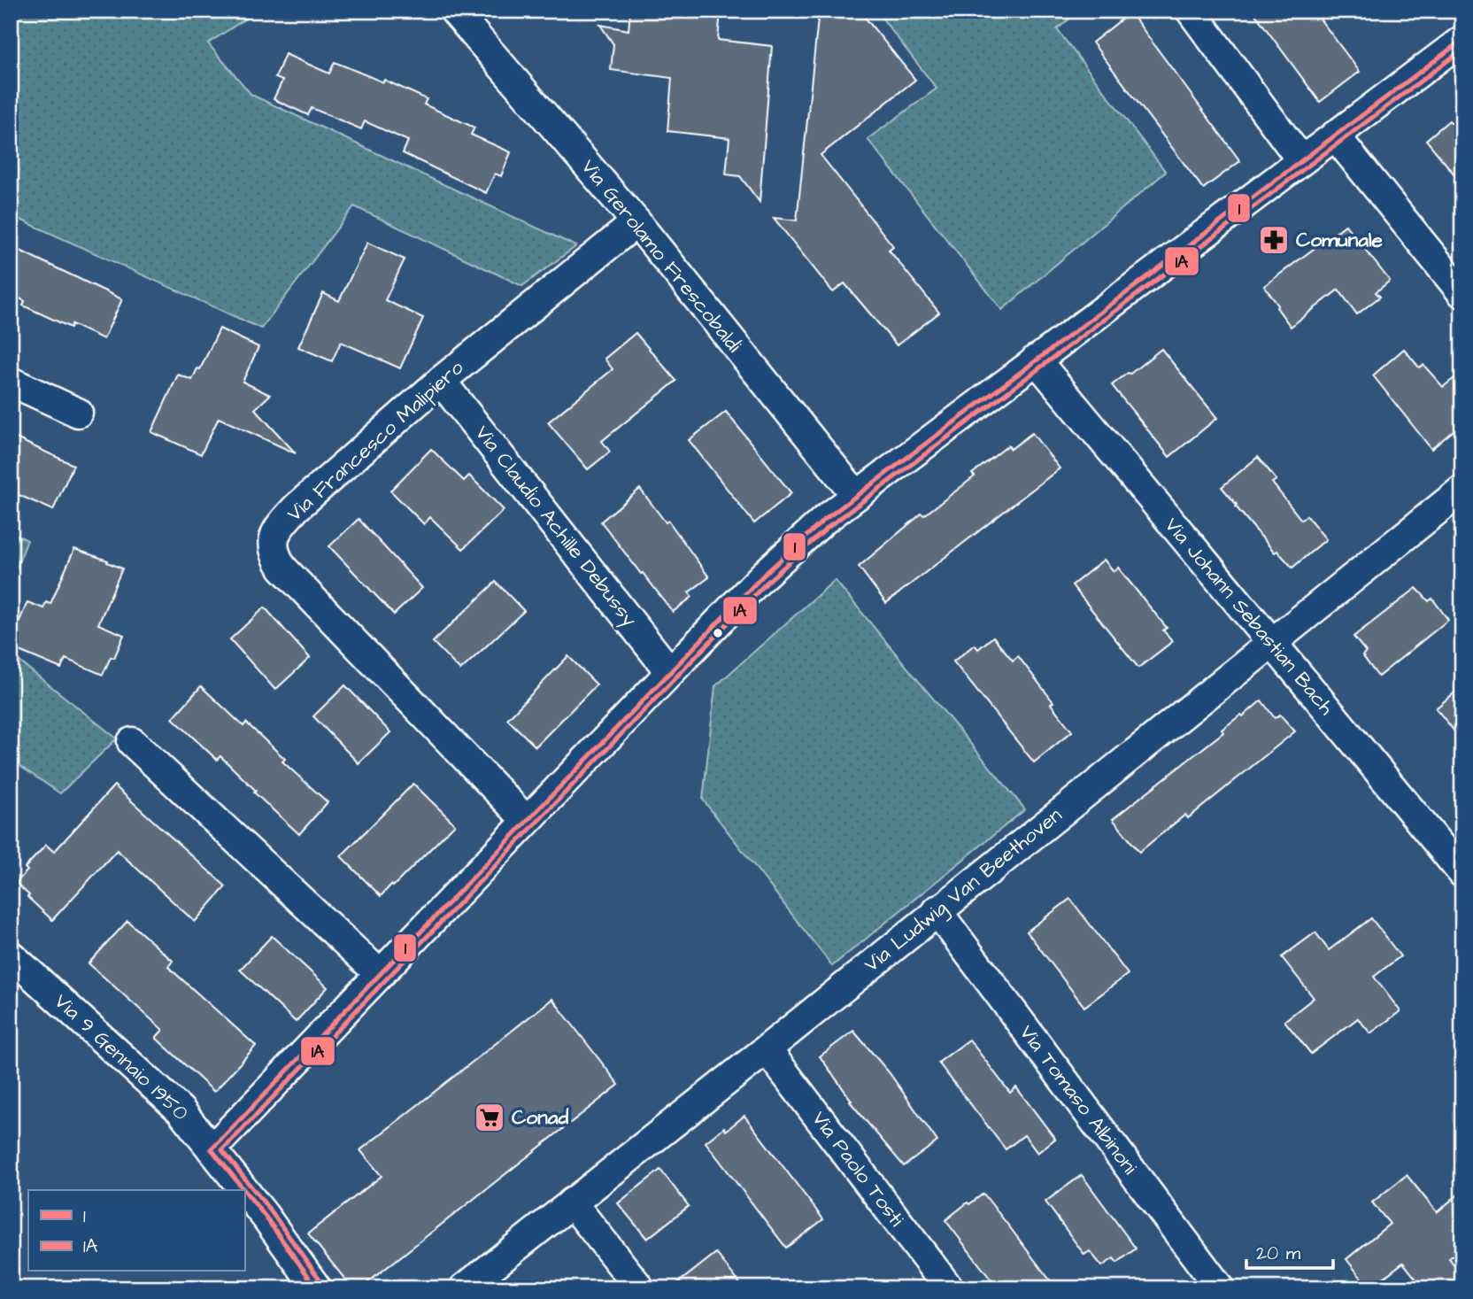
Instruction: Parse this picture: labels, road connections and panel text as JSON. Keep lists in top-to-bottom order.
{
  "streets": {
    "street": [
      "Via Gerolamo Frescobaldi",
      "Via Francesco Malipiero",
      "Via Claudio Achille Debussy",
      "Via Johann Sebastian Bach",
      "Via Ludwig Van Beethoven",
      "Via 9 Gennaio 1950",
      "Via Tomaso Albinoni",
      "Via Paolo Tosti"
    ]
  },
  "crossings": [
    ["Via Gerolamo Frescobaldi", "Via Francesco Malipiero"],
    ["Via Francesco Malipiero", "Via Claudio Achille Debussy"],
    ["Via Johann Sebastian Bach", "Via Ludwig Van Beethoven"],
    ["Via Ludwig Van Beethoven", "Via Tomaso Albinoni"],
    ["Via Ludwig Van Beethoven", "Via Paolo Tosti"]
  ],
  "places": {
    "pharmacy": ["Comunale"],
    "supermarket": ["Conad"]
  },
  "lines": ["transit line 1", "transit line 1A"],
  "legend": ["1", "1A"],
  "scale_bar": "20 m"
}
